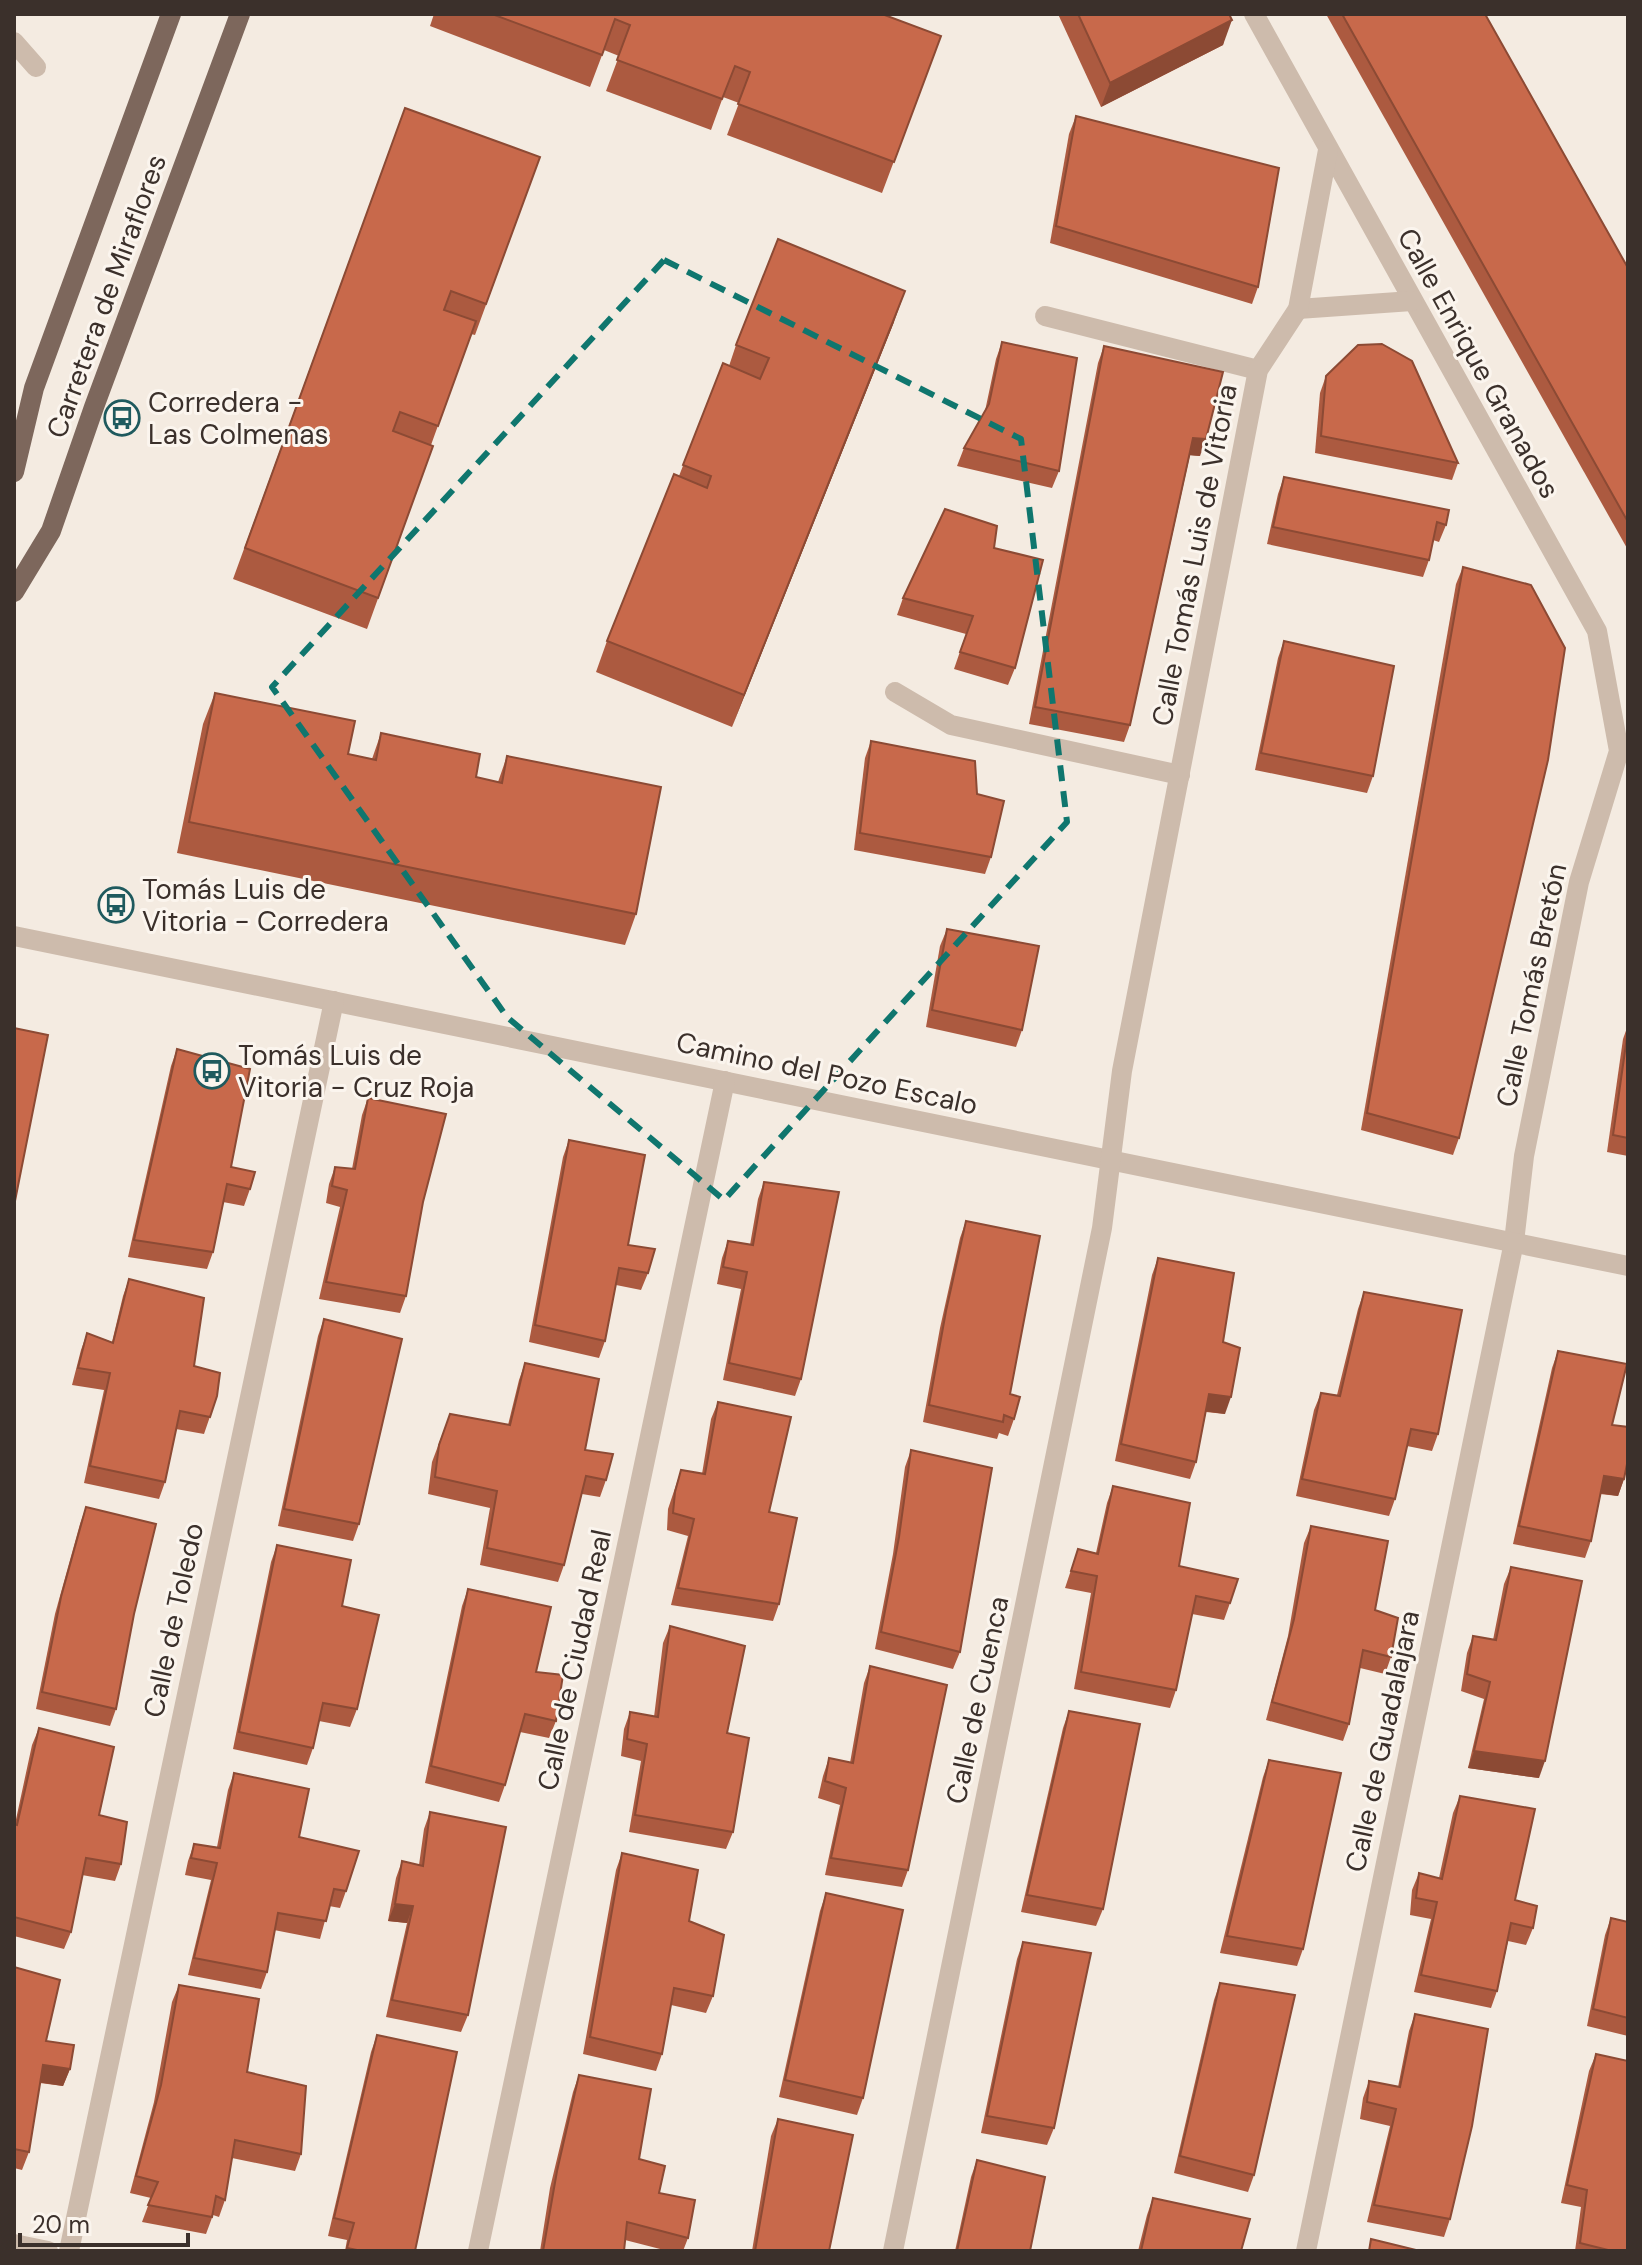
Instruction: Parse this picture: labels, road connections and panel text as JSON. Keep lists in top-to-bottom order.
{
  "streets": {
    "main road": ["Carretera de Miraflores"],
    "street": [
      "Calle Enrique Granados",
      "Calle Tomás Luis de Vitoria",
      "Calle Tomás Bretón",
      "Camino del Pozo Escalo",
      "Calle de Toledo",
      "Calle de Ciudad Real",
      "Calle de Cuenca",
      "Calle de Guadalajara"
    ]
  },
  "crossings": [
    ["Calle Enrique Granados", "Calle Tomás Luis de Vitoria"],
    ["Calle Enrique Granados", "Calle Tomás Bretón"],
    ["Calle Tomás Luis de Vitoria", "Camino del Pozo Escalo"],
    ["Calle Tomás Luis de Vitoria", "Calle de Cuenca"],
    ["Calle Tomás Bretón", "Camino del Pozo Escalo"],
    ["Calle Tomás Bretón", "Calle de Guadalajara"],
    ["Camino del Pozo Escalo", "Calle de Toledo"],
    ["Camino del Pozo Escalo", "Calle de Ciudad Real"],
    ["Camino del Pozo Escalo", "Calle de Cuenca"],
    ["Camino del Pozo Escalo", "Calle de Guadalajara"]
  ],
  "places": {
    "bus stop": ["Corredera - Las Colmenas", "Tomás Luis de Vitoria - Corredera", "Tomás Luis de Vitoria - Cruz Roja"]
  },
  "scale_bar": "20 m"
}
